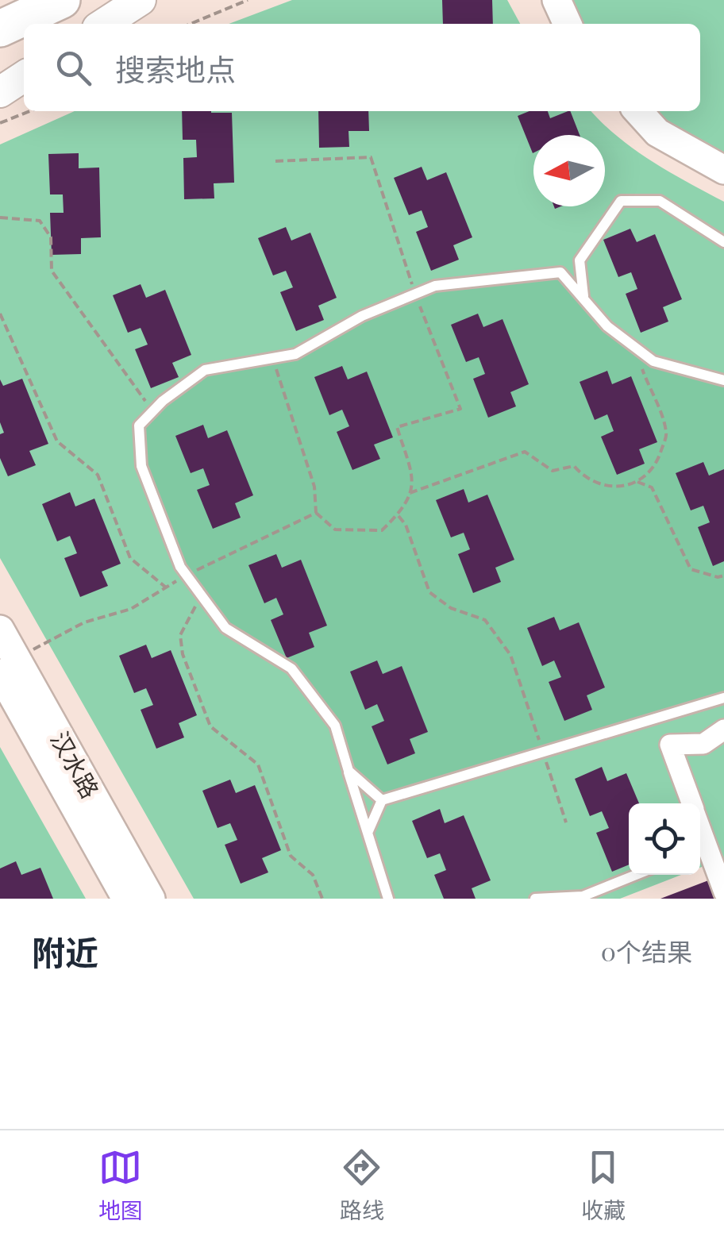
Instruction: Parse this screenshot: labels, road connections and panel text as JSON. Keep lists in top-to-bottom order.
{
  "streets": {
    "main road": ["汉水路"]
  },
  "north": "left",
  "page": {
    "search": "搜索地点",
    "heading": ["附近", "0个结果"],
    "nav": ["地图", "路线", "收藏"]
  }
}
